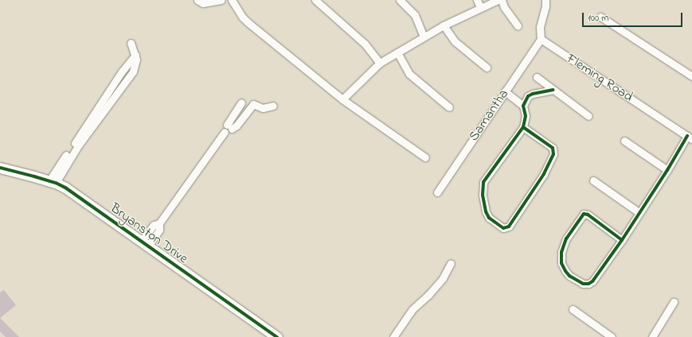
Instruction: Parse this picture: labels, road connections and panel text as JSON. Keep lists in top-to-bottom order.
{
  "streets": {
    "street": ["Fleming Road", "Samantha", "Bryanston Drive"]
  },
  "crossings": [
    ["Fleming Road", "Samantha"]
  ],
  "scale_bar": "100 m"
}
